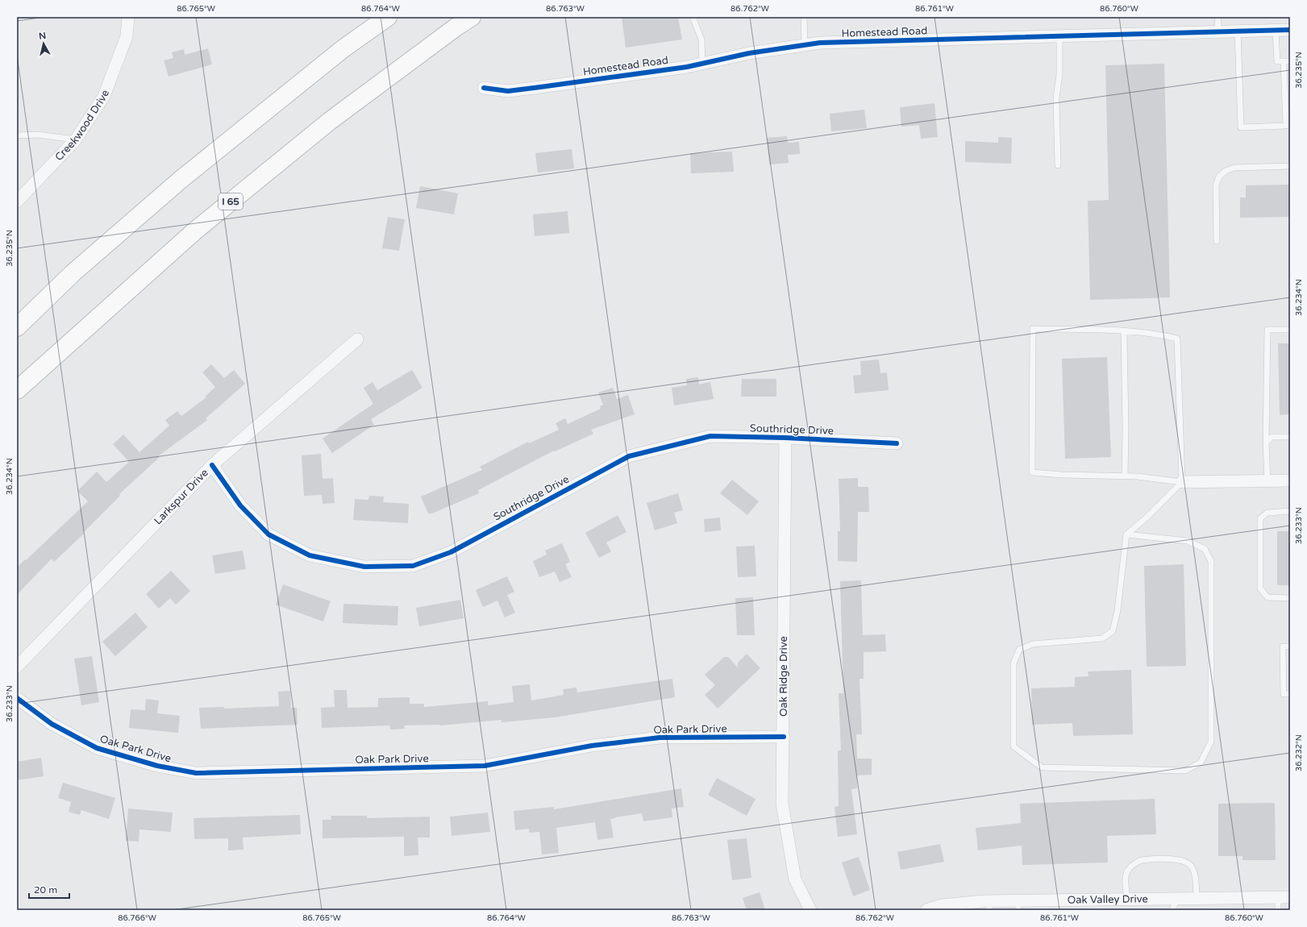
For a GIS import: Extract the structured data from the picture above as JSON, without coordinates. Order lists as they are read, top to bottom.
{
  "streets": {
    "highway": ["I 65"],
    "street": [
      "Homestead Road",
      "Creekwood Drive",
      "Southridge Drive",
      "Larkspur Drive",
      "Oak Ridge Drive",
      "Oak Park Drive",
      "Oak Valley Drive"
    ]
  },
  "crossings": [
    ["Southridge Drive", "Larkspur Drive"],
    ["Southridge Drive", "Oak Ridge Drive"],
    ["Oak Ridge Drive", "Oak Park Drive"]
  ],
  "scale_bar": "20 m",
  "north": "top",
  "coordinates": [
    "86.765°W",
    "86.764°W",
    "86.763°W",
    "86.762°W",
    "86.761°W",
    "86.760°W",
    "36.235°N",
    "36.234°N",
    "36.233°N",
    "36.232°N",
    "86.766°W"
  ]
}
